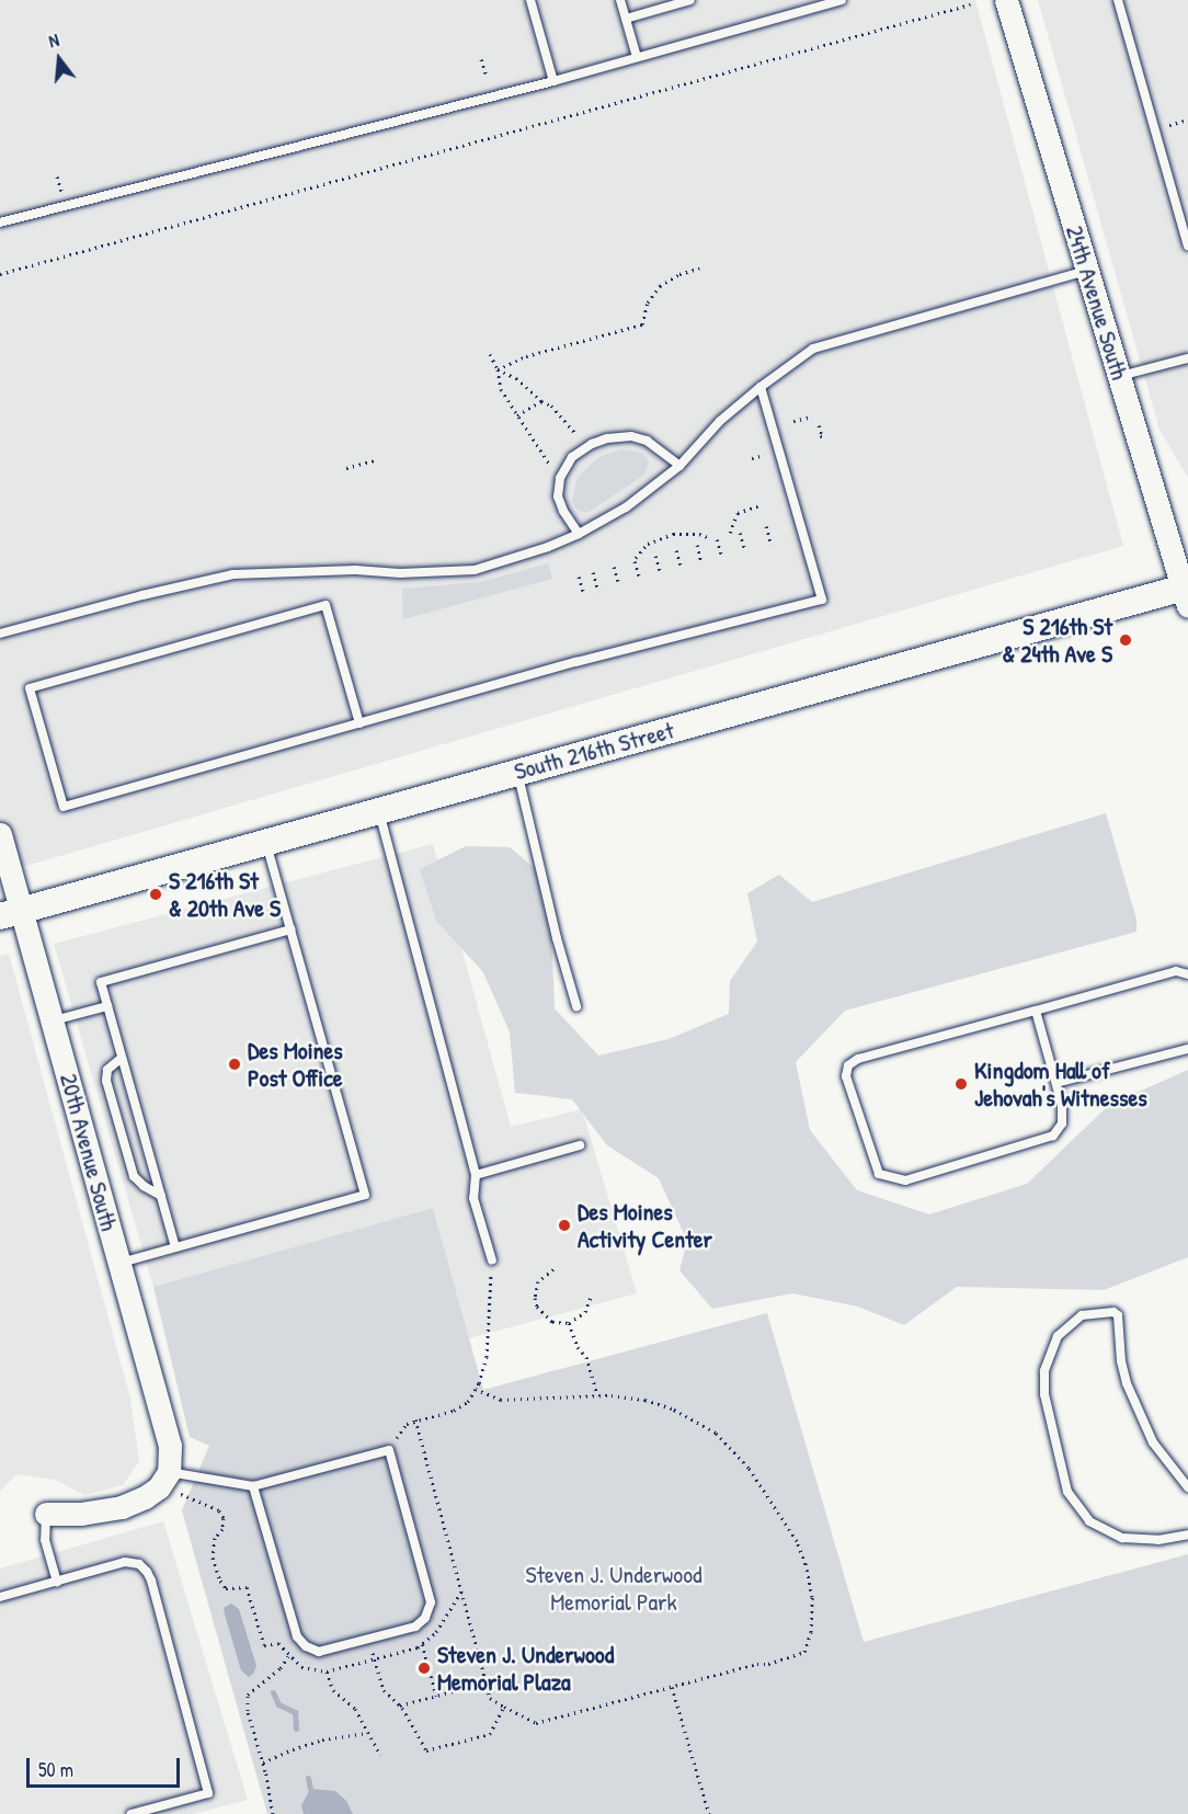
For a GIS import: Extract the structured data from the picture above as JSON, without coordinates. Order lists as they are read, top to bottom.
{
  "streets": {
    "main road": ["South 216th Street"],
    "street": ["24th Avenue South", "20th Avenue South"]
  },
  "crossings": [
    ["24th Avenue South", "South 216th Street"],
    ["South 216th Street", "20th Avenue South"]
  ],
  "parks": ["Steven J. Underwood Memorial Park"],
  "places": [
    "S 216th St & 24th Ave S",
    "S 216th St & 20th Ave S",
    "Des Moines Post Office",
    "Kingdom Hall of Jehovah's Witnesses",
    "Des Moines Activity Center",
    "Steven J. Underwood Memorial Plaza"
  ],
  "scale_bar": "50 m",
  "north": "top"
}
